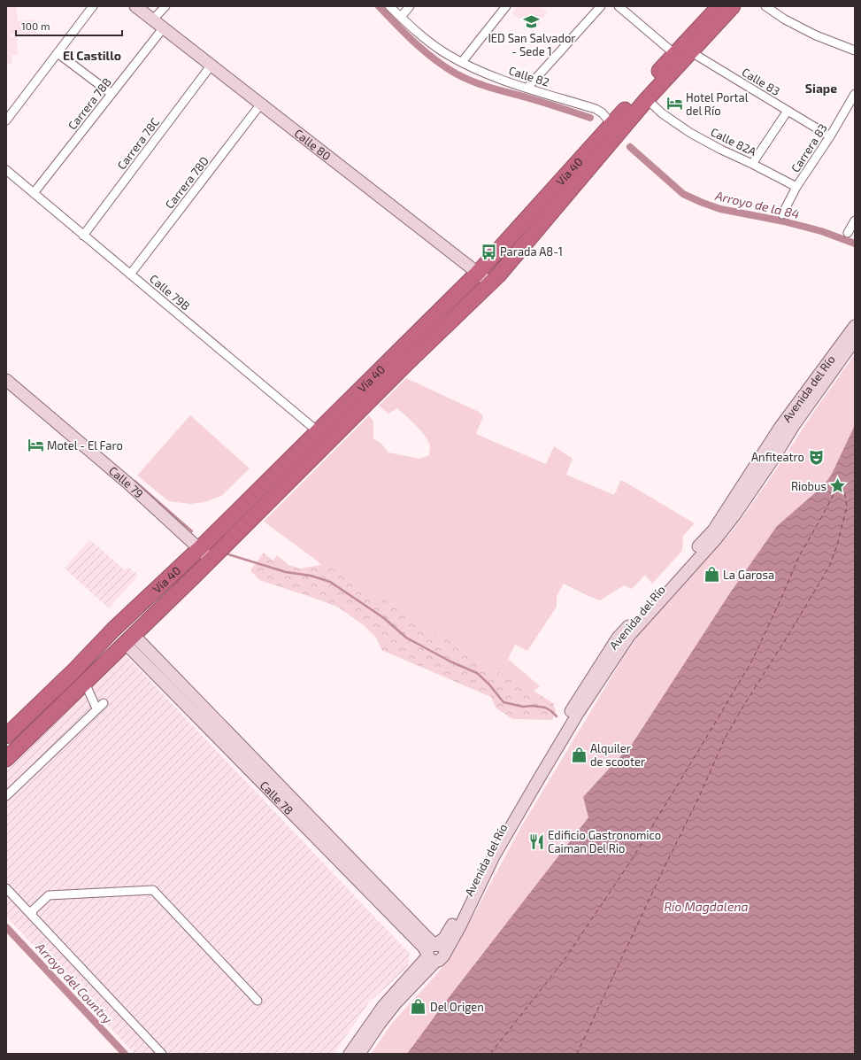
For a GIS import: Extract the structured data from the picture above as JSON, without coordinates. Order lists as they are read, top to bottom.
{
  "streets": {
    "highway": ["Vía 40"],
    "main road": [
      "Calle 80",
      "Avenida del Río",
      "Calle 79",
      "Calle 78"
    ],
    "street": [
      "Calle 82",
      "Calle 83",
      "Carrera 78B",
      "Calle 82A",
      "Carrera 78C",
      "Carrera 83",
      "Carrera 78D",
      "Calle 79B"
    ]
  },
  "crossings": [
    ["Calle 82", "Vía 40"],
    ["Calle 83", "Carrera 83"],
    ["Calle 83", "Vía 40"],
    ["Carrera 78B", "Calle 80"],
    ["Carrera 78B", "Calle 79B"],
    ["Calle 82A", "Carrera 83"],
    ["Calle 82A", "Vía 40"],
    ["Carrera 78C", "Calle 80"],
    ["Carrera 78C", "Calle 79B"],
    ["Calle 80", "Vía 40"],
    ["Calle 80", "Carrera 78D"],
    ["Vía 40", "Calle 79B"],
    ["Vía 40", "Calle 79"],
    ["Vía 40", "Calle 78"],
    ["Carrera 78D", "Calle 79B"],
    ["Avenida del Río", "Calle 78"]
  ],
  "districts": ["El Castillo", "Siape"],
  "water": ["Arroyo de la 84", "Río Magdalena", "Arroyo del Country"],
  "places": {
    "school or university": ["IED San Salvador - Sede 1"],
    "hotel": ["Hotel Portal del Río", "Motel - El Faro"],
    "bus stop": ["Parada A8-1"],
    "theatre": ["Anfiteatro"],
    "place": ["Riobus"],
    "shop": ["La Garosa", "Alquiler de scooter", "Del Origen"],
    "restaurant": ["Edificio Gastronomico Caiman Del Rio"]
  },
  "scale_bar": "100 m"
}
